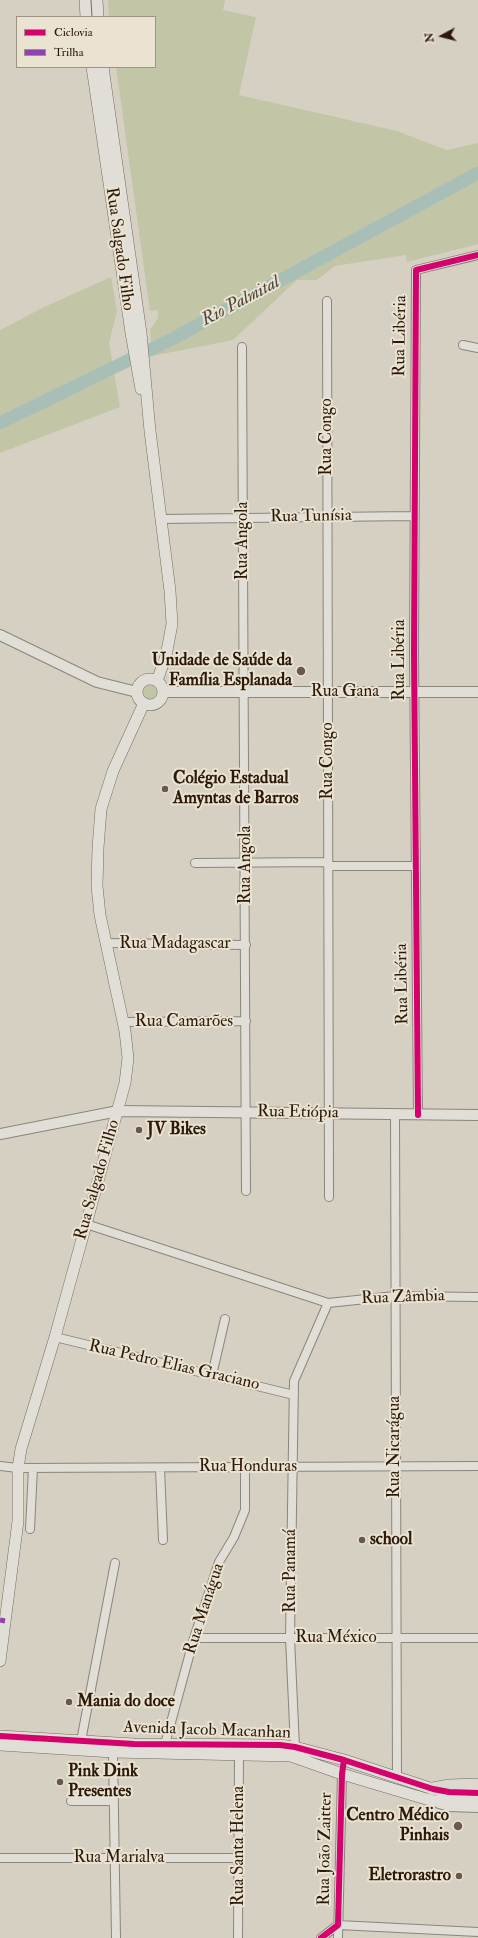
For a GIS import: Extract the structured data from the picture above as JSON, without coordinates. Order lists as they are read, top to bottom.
{
  "streets": {
    "main road": ["Rua Salgado Filho", "Avenida Jacob Macanhan"],
    "street": [
      "Rua Libéria",
      "Rua Congo",
      "Rua Tunísia",
      "Rua Angola",
      "Rua Gana",
      "Rua Madagascar",
      "Rua Camarões",
      "Rua Etiópia",
      "Rua Zâmbia",
      "Rua Pedro Elias Graciano",
      "Rua Nicarágua",
      "Rua Honduras",
      "Rua Panamá",
      "Rua Manágua",
      "Rua México",
      "Rua Santa Helena",
      "Rua João Zaitter",
      "Rua Marialva"
    ]
  },
  "crossings": [
    ["Rua Salgado Filho", "Rua Tunísia"],
    ["Rua Salgado Filho", "Rua Gana"],
    ["Rua Salgado Filho", "Rua Madagascar"],
    ["Rua Salgado Filho", "Rua Camarões"],
    ["Rua Salgado Filho", "Rua Etiópia"],
    ["Rua Salgado Filho", "Rua Pedro Elias Graciano"],
    ["Rua Salgado Filho", "Rua Honduras"],
    ["Rua Libéria", "Rua Tunísia"],
    ["Rua Libéria", "Rua Gana"],
    ["Rua Libéria", "Rua Etiópia"],
    ["Rua Congo", "Rua Tunísia"],
    ["Rua Congo", "Rua Gana"],
    ["Rua Congo", "Rua Etiópia"],
    ["Rua Tunísia", "Rua Angola"],
    ["Rua Angola", "Rua Gana"],
    ["Rua Angola", "Rua Madagascar"],
    ["Rua Angola", "Rua Camarões"],
    ["Rua Angola", "Rua Etiópia"],
    ["Rua Etiópia", "Rua Nicarágua"],
    ["Rua Zâmbia", "Rua Nicarágua"],
    ["Rua Nicarágua", "Rua Honduras"],
    ["Rua Nicarágua", "Rua México"],
    ["Rua Nicarágua", "Avenida Jacob Macanhan"],
    ["Rua Honduras", "Rua Panamá"],
    ["Rua Honduras", "Rua Manágua"],
    ["Rua Panamá", "Rua México"],
    ["Rua Panamá", "Avenida Jacob Macanhan"],
    ["Rua Manágua", "Rua México"],
    ["Rua Manágua", "Avenida Jacob Macanhan"],
    ["Avenida Jacob Macanhan", "Rua Santa Helena"],
    ["Avenida Jacob Macanhan", "Rua João Zaitter"],
    ["Rua Santa Helena", "Rua Marialva"]
  ],
  "water": ["Rio Palmital"],
  "places": [
    "Unidade de Saúde da Família Esplanada",
    "Colégio Estadual Amyntas de Barros",
    "JV Bikes",
    "school",
    "Mania do doce",
    "Pink Dink Presentes",
    "Centro Médico Pinhais",
    "Eletrorastro"
  ],
  "legend": ["Ciclovia", "Trilha"],
  "north": "left"
}
